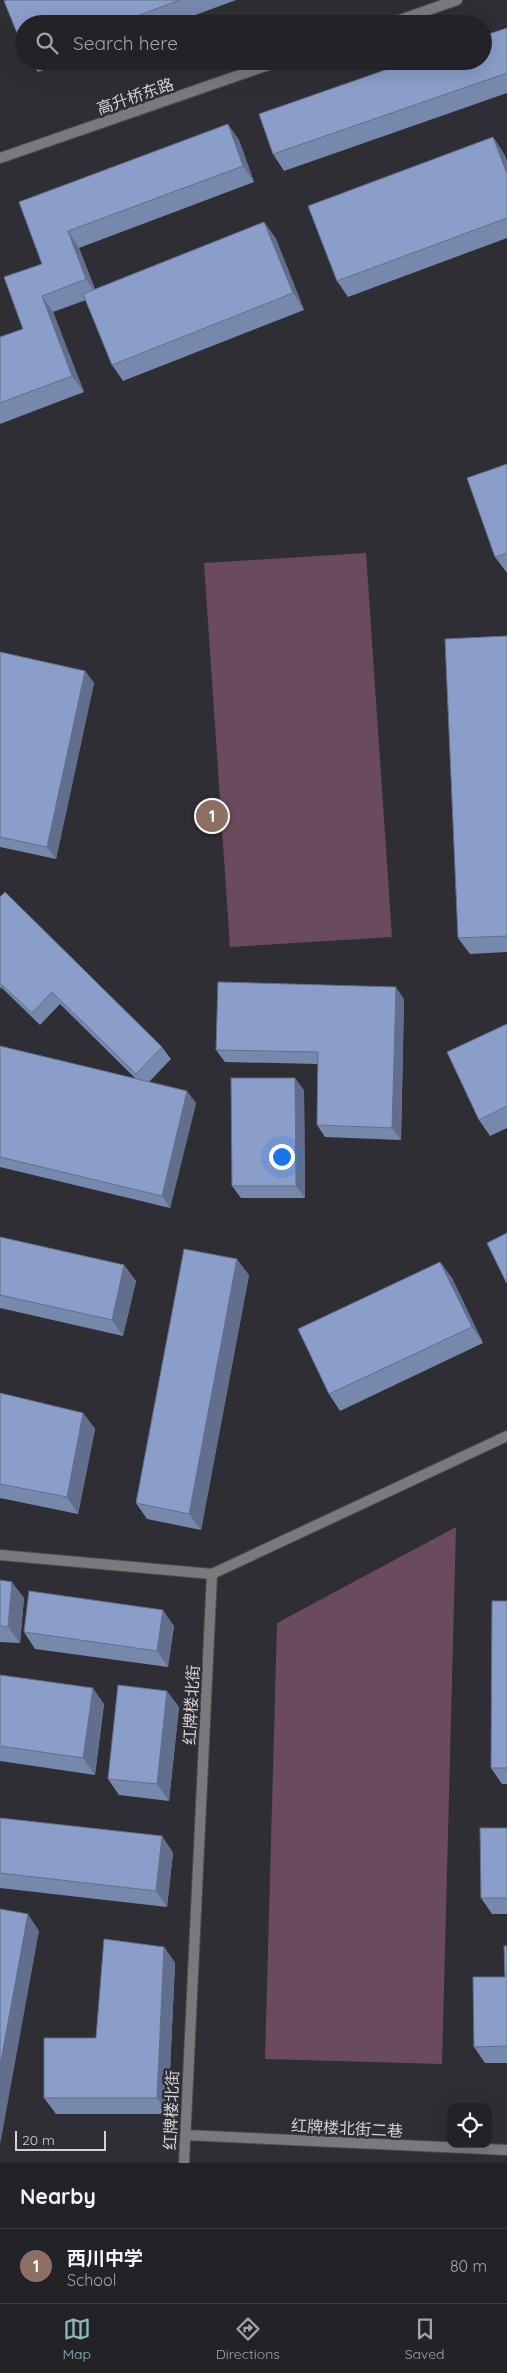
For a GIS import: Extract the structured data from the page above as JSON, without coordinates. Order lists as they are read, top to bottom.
{
  "streets": {
    "street": ["高升桥东路", "红牌楼北街", "红牌楼北街二巷"]
  },
  "crossings": [
    ["红牌楼北街", "红牌楼北街二巷"]
  ],
  "scale_bar": "20 m",
  "page": {
    "search": "Search here",
    "pins": "1",
    "scale": "20 m",
    "heading": "Nearby",
    "list": [
      {
        "mark": "1",
        "name": "西川中学",
        "note": "School",
        "value": "80 m"
      }
    ],
    "nav": ["Map", "Directions", "Saved"]
  }
}
